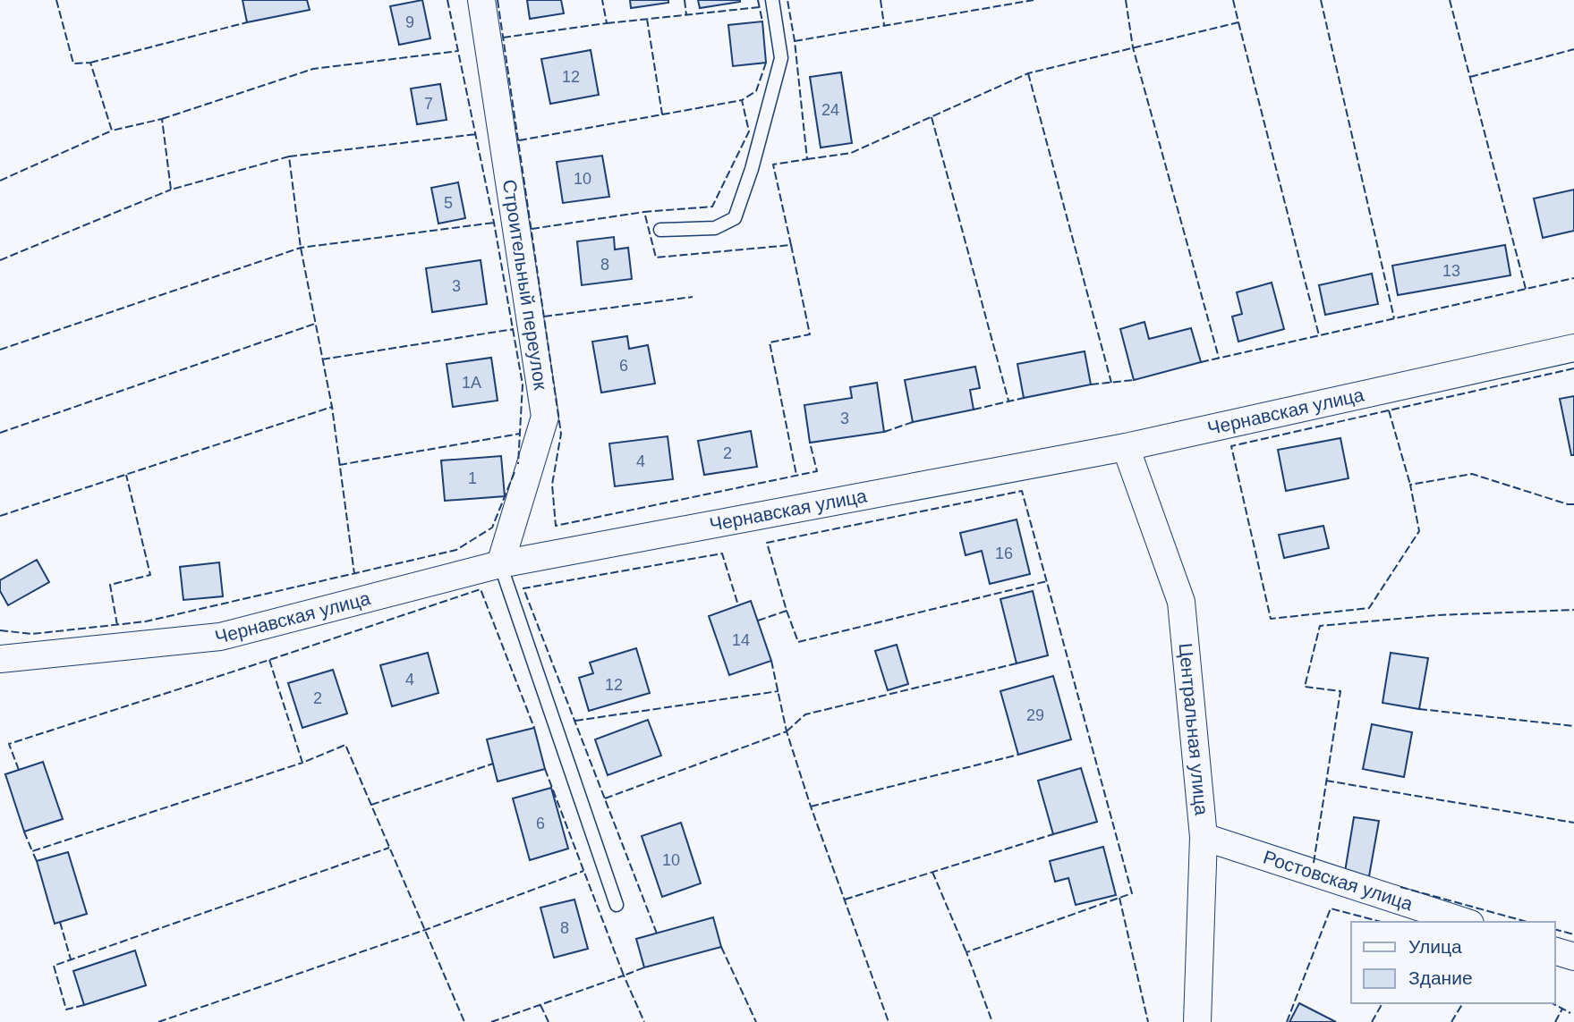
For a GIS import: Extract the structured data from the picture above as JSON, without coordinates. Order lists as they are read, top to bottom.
{
  "streets": {
    "street": [
      "Строительный переулок",
      "Чернавская улица",
      "Центральная улица",
      "Ростовская улица"
    ]
  },
  "crossings": [
    ["Строительный переулок", "Чернавская улица"],
    ["Чернавская улица", "Центральная улица"],
    ["Центральная улица", "Ростовская улица"]
  ],
  "house_numbers": [
    "9",
    "12",
    "7",
    "24",
    "10",
    "5",
    "8",
    "13",
    "3",
    "6",
    "1А",
    "3",
    "2",
    "4",
    "1",
    "16",
    "14",
    "4",
    "12",
    "2",
    "29",
    "6",
    "10",
    "8"
  ],
  "legend": ["Улица", "Здание"]
}
